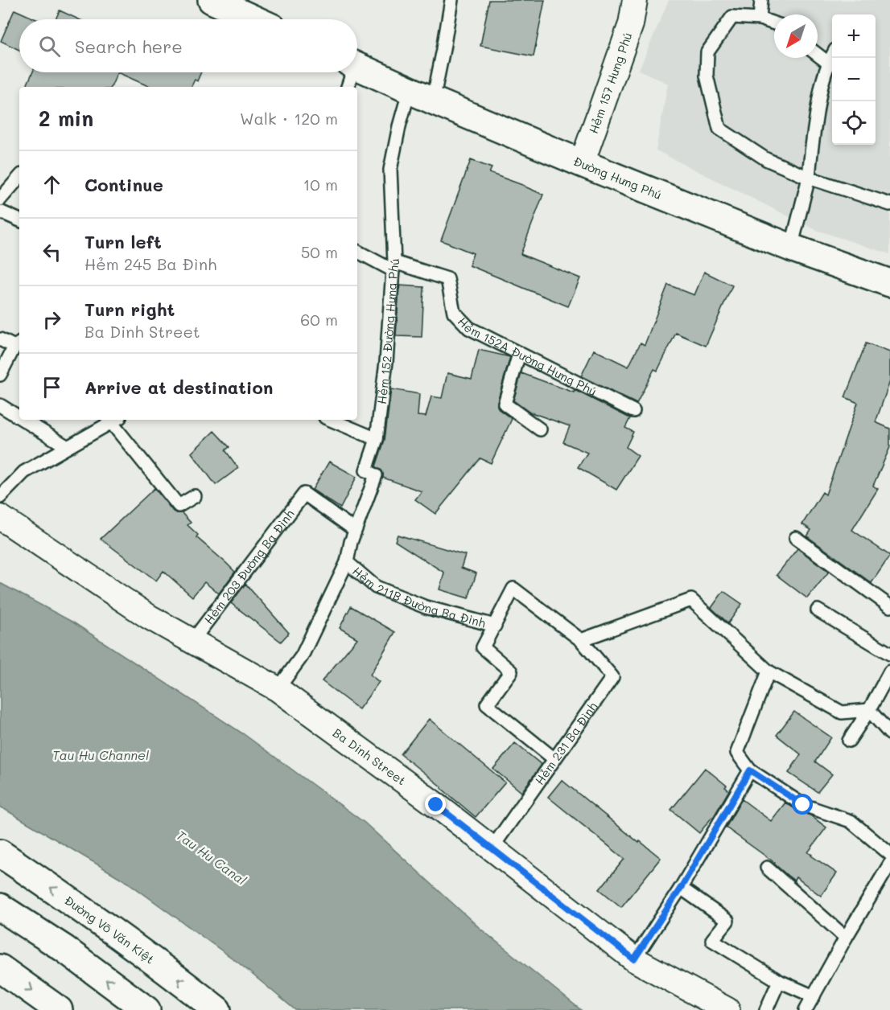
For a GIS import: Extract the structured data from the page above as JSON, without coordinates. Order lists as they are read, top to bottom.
{
  "streets": {
    "main road": ["Đường Hưng Phú", "Đường Võ Văn Kiệt"],
    "street": ["Hẻm 157 Hưng Phú", "Ba Dinh Street"],
    "lane": [
      "Hẻm 152 Đường Hưng Phú",
      "Hẻm 152A Đường Hưng Phú",
      "Hẻm 203 Đường Ba Đình",
      "Hẻm 211B Đường Ba Đình",
      "Hẻm 231 Ba Đình"
    ]
  },
  "crossings": [
    ["Hẻm 157 Hưng Phú", "Đường Hưng Phú"],
    ["Đường Hưng Phú", "Hẻm 152 Đường Hưng Phú"],
    ["Hẻm 152 Đường Hưng Phú", "Hẻm 152A Đường Hưng Phú"],
    ["Hẻm 152 Đường Hưng Phú", "Hẻm 203 Đường Ba Đình"],
    ["Hẻm 152 Đường Hưng Phú", "Hẻm 211B Đường Ba Đình"],
    ["Hẻm 152 Đường Hưng Phú", "Ba Dinh Street"],
    ["Hẻm 203 Đường Ba Đình", "Ba Dinh Street"],
    ["Hẻm 231 Ba Đình", "Ba Dinh Street"]
  ],
  "water": ["Tau Hu Channel", "Tau Hu Canal"],
  "north": "bottom left",
  "page": {
    "map_buttons": ["+", "−"],
    "search": "Search here",
    "heading": ["2 min", "Walk · 120 m"],
    "list": [
      ["Continue", "10 m"],
      ["Turn left", "Hẻm 245 Ba Đình", "50 m"],
      ["Turn right", "Ba Dinh Street", "60 m"],
      "Arrive at destination"
    ]
  }
}
